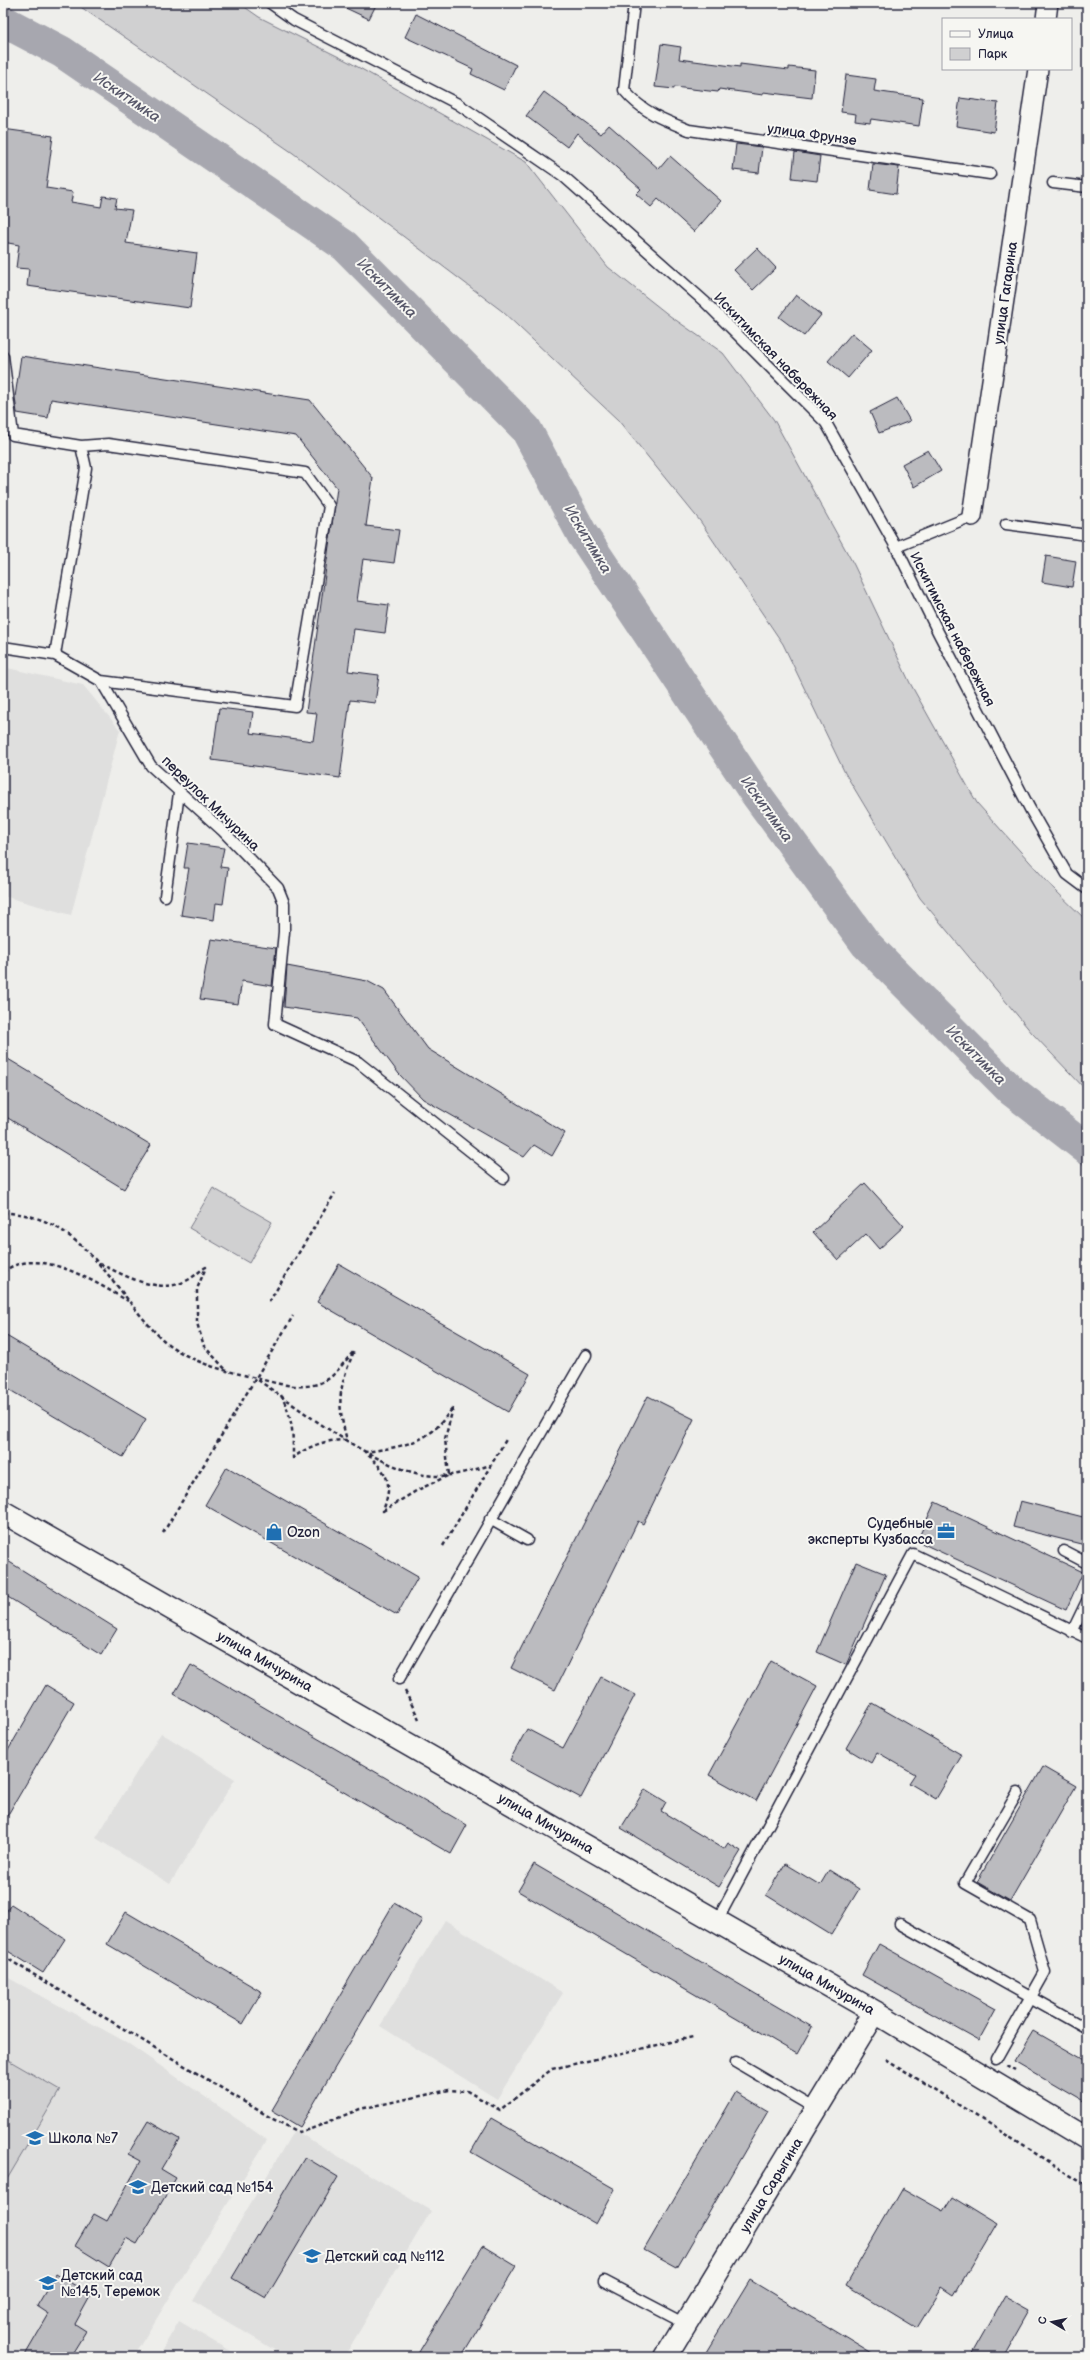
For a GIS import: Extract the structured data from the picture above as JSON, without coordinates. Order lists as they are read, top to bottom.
{
  "streets": {
    "street": ["улица Гагарина", "улица Мичурина", "улица Сарыгина"],
    "lane": ["улица Фрунзе", "Искитимская набережная", "переулок Мичурина"]
  },
  "crossings": [
    ["улица Мичурина", "улица Сарыгина"]
  ],
  "water": ["Искитимка"],
  "places": {
    "office": ["Судебные эксперты Кузбасса"],
    "shop": ["Ozon"],
    "school or university": [
      "Школа №7",
      "Детский сад №154",
      "Детский сад №112",
      "Детский сад №145, Теремок"
    ]
  },
  "legend": ["Улица", "Парк"],
  "north": "left"
}
